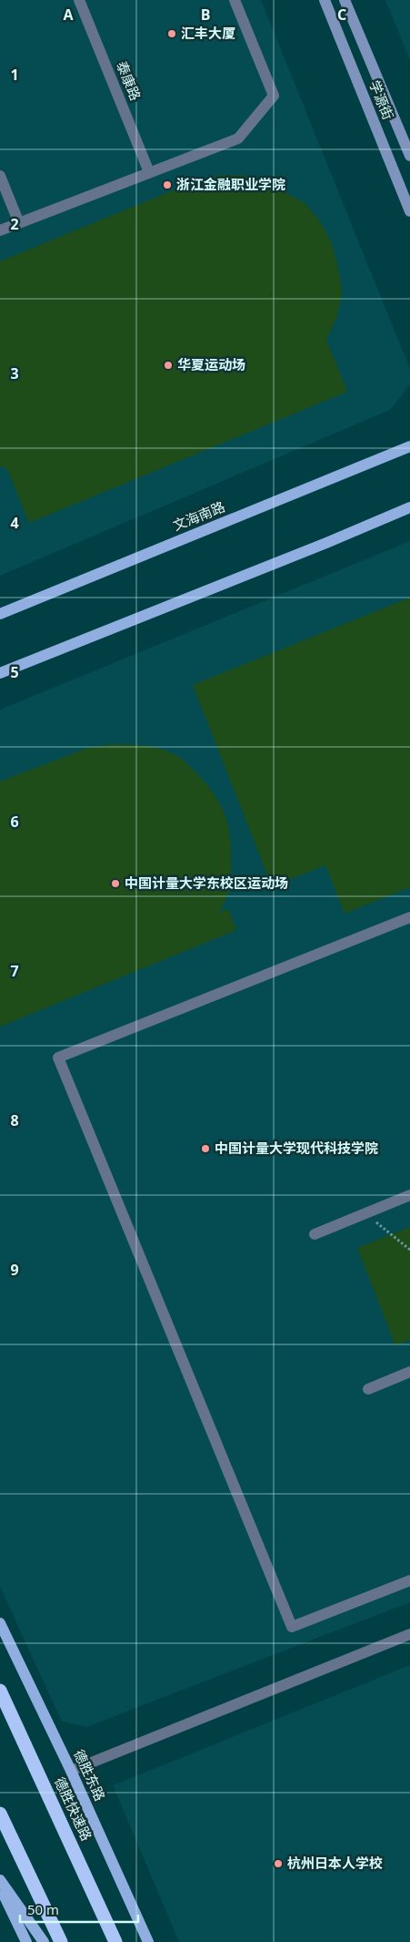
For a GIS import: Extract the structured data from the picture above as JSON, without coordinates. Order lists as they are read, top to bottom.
{
  "streets": {
    "highway": ["德胜快速路"],
    "main road": ["学源街", "文海南路", "德胜东路"],
    "street": ["泰康路"]
  },
  "places": [
    "汇丰大厦",
    "浙江金融职业学院",
    "华夏运动场",
    "中国计量大学东校区运动场",
    "中国计量大学现代科技学院",
    "杭州日本人学校"
  ],
  "scale_bar": "50 m",
  "grid": {
    "columns": ["A", "B", "C"],
    "rows": [
      "1",
      "2",
      "3",
      "4",
      "5",
      "6",
      "7",
      "8",
      "9"
    ]
  }
}
